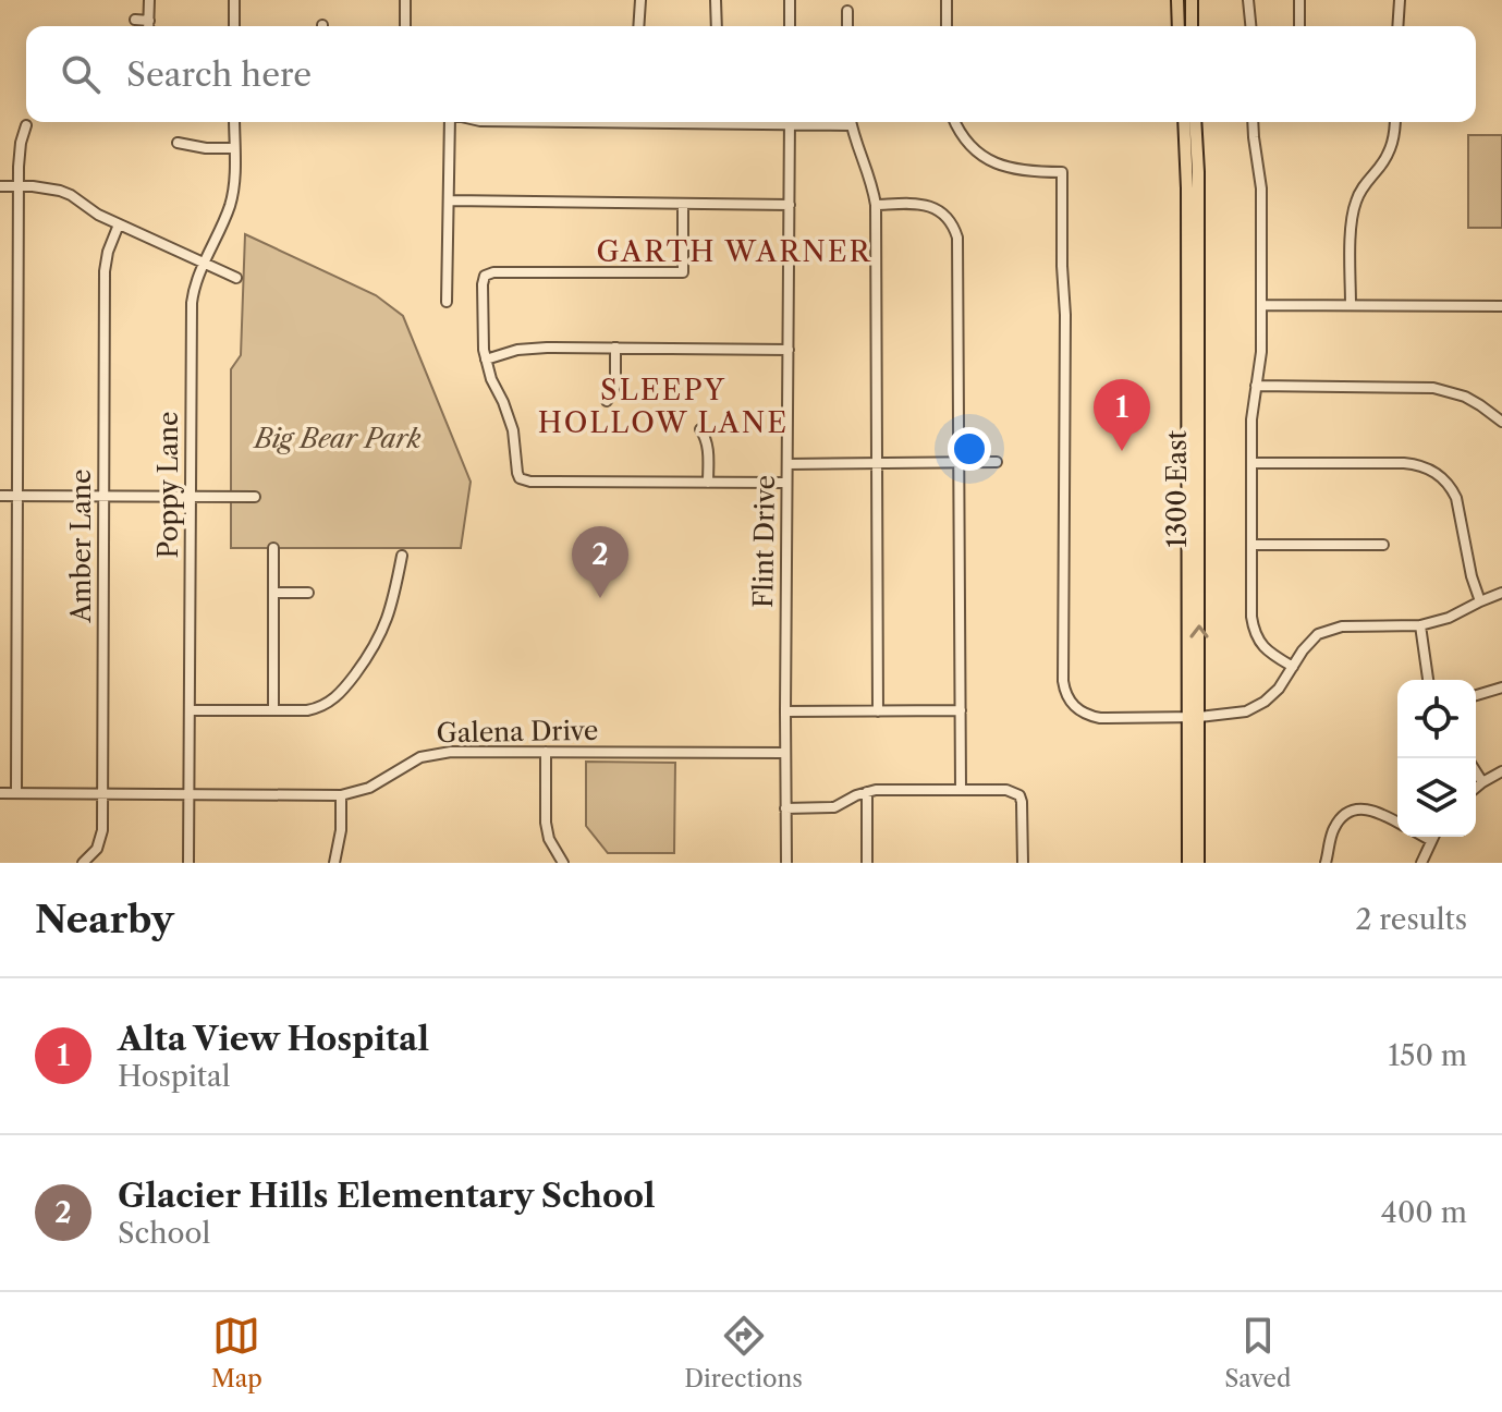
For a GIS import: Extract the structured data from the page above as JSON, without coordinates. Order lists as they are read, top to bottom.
{
  "streets": {
    "main road": ["1300 East"],
    "street": [
      "Poppy Lane",
      "Flint Drive",
      "Amber Lane",
      "Galena Drive"
    ]
  },
  "crossings": [
    ["Poppy Lane", "Galena Drive"],
    ["Flint Drive", "Galena Drive"],
    ["Amber Lane", "Galena Drive"]
  ],
  "districts": ["GARTH WARNER", "SLEEPY HOLLOW LANE"],
  "parks": ["Big Bear Park"],
  "page": {
    "search": "Search here",
    "pins": ["1", "2"],
    "heading": ["Nearby", "2 results"],
    "list": [
      {
        "mark": "1",
        "name": "Alta View Hospital",
        "note": "Hospital",
        "value": "150 m"
      },
      {
        "mark": "2",
        "name": "Glacier Hills Elementary School",
        "note": "School",
        "value": "400 m"
      }
    ],
    "nav": ["Map", "Directions", "Saved"]
  }
}
